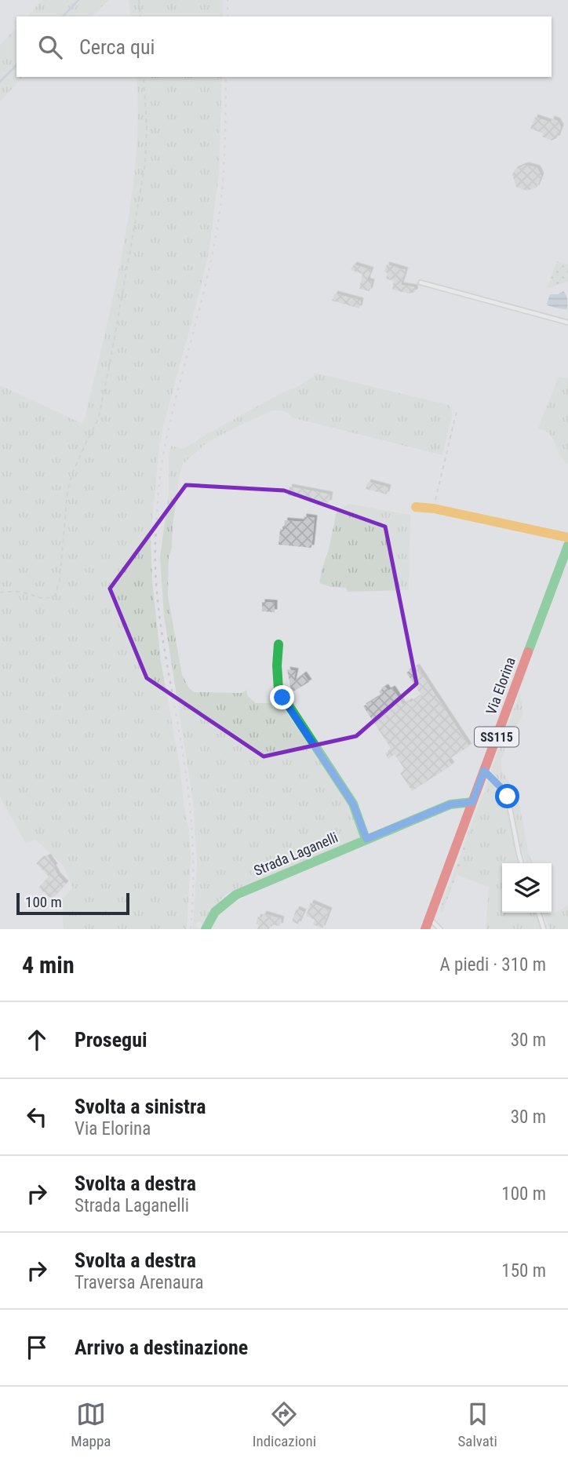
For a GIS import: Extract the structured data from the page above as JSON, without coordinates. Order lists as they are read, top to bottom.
{
  "streets": {
    "street": ["Via Elorina", "SS115", "Strada Laganelli"]
  },
  "crossings": [
    ["Via Elorina", "Strada Laganelli"]
  ],
  "scale_bar": "100 m",
  "page": {
    "search": "Cerca qui",
    "scale": "100 m",
    "heading": ["4 min", "A piedi · 310 m"],
    "list": [
      ["Prosegui", "30 m"],
      ["Svolta a sinistra", "Via Elorina", "30 m"],
      ["Svolta a destra", "Strada Laganelli", "100 m"],
      ["Svolta a destra", "Traversa Arenaura", "150 m"],
      "Arrivo a destinazione"
    ],
    "nav": ["Mappa", "Indicazioni", "Salvati"]
  }
}
